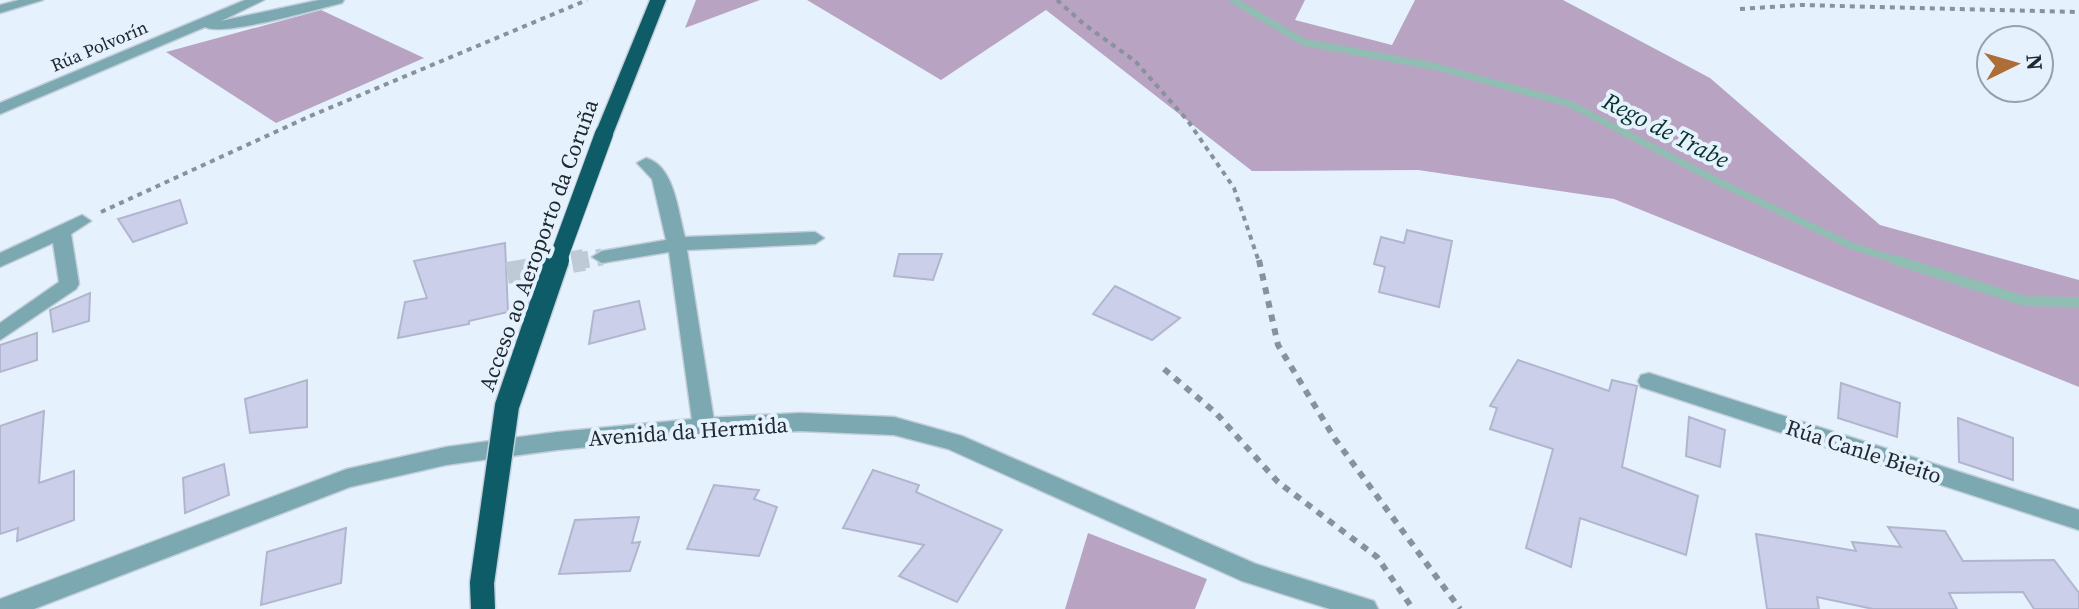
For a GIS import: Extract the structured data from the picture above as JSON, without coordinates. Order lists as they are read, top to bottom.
{
  "streets": {
    "highway": ["Acceso ao Aeroporto da Coruña"],
    "street": ["Rúa Polvorín", "Avenida da Hermida", "Rúa Canle Bieito"]
  },
  "water": ["Rego de Trabe"],
  "north": "right"
}
